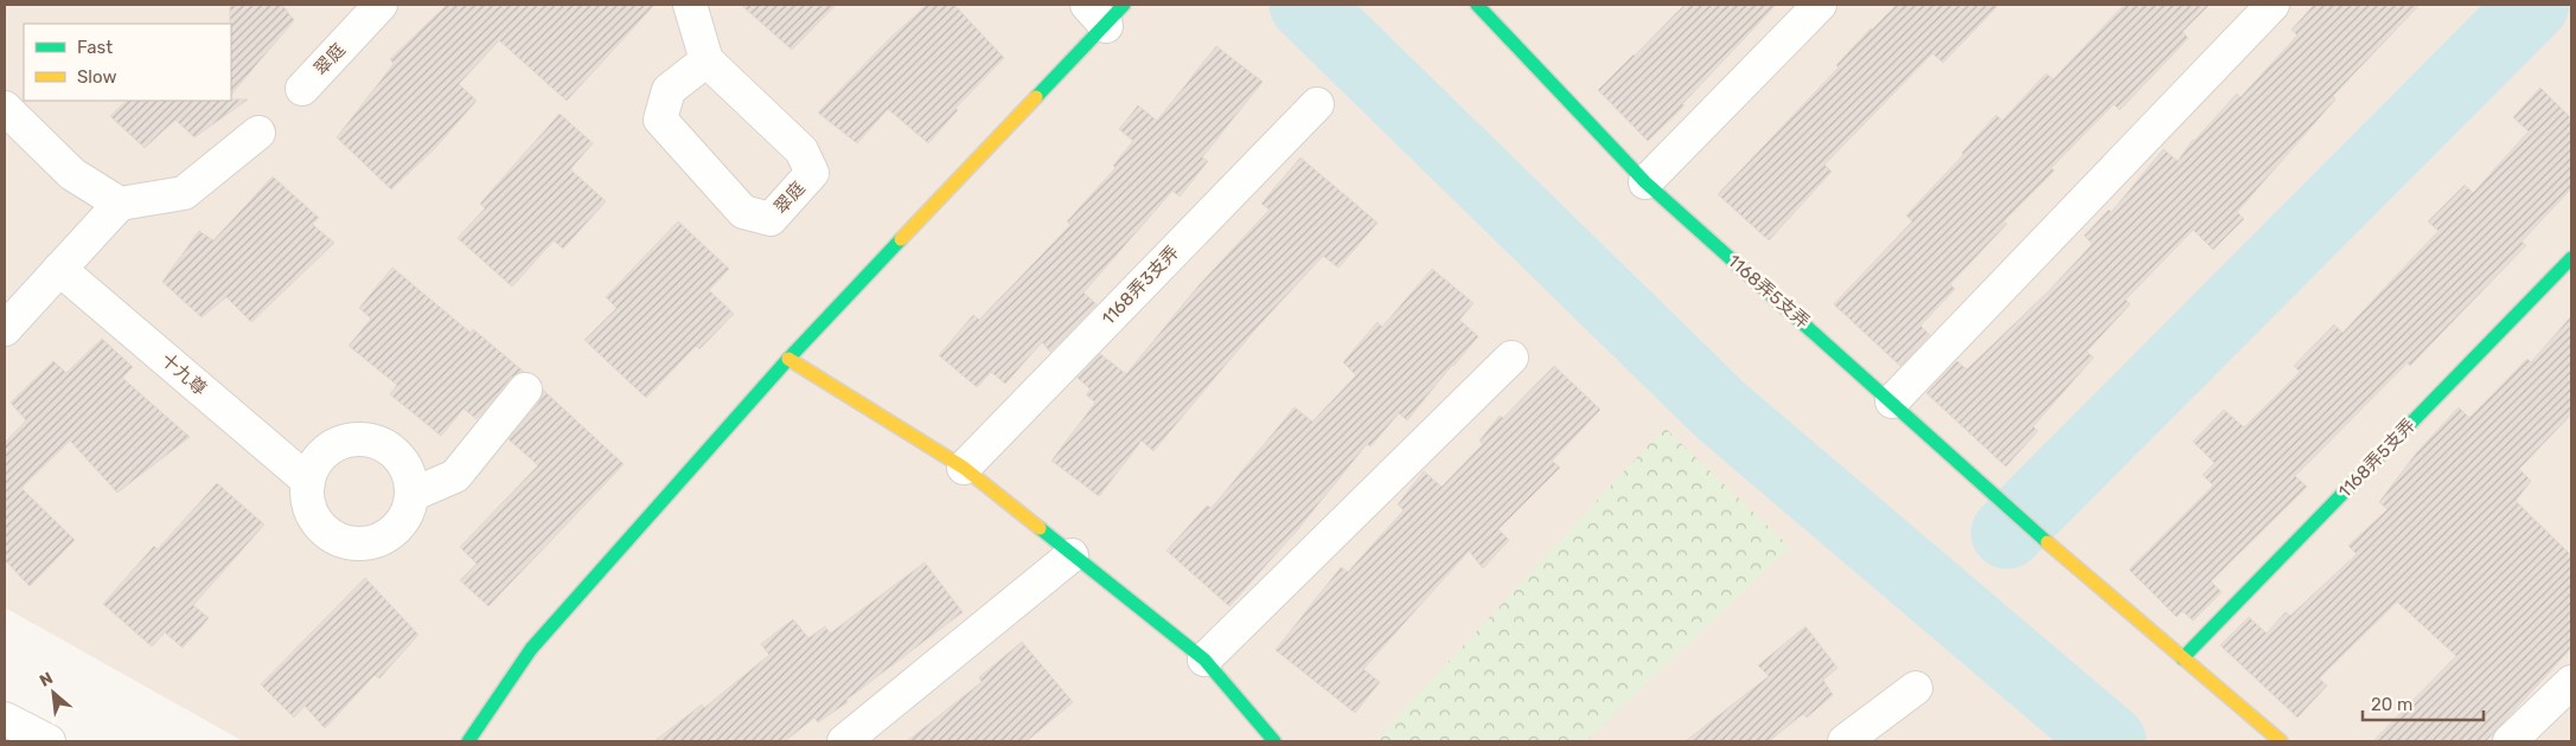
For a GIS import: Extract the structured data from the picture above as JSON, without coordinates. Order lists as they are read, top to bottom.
{
  "streets": {
    "street": [
      "翠庭",
      "1168弄3支弄",
      "1168弄5支弄",
      "十九尊"
    ]
  },
  "legend": ["Fast", "Slow"],
  "scale_bar": "20 m",
  "north": "top left"
}
